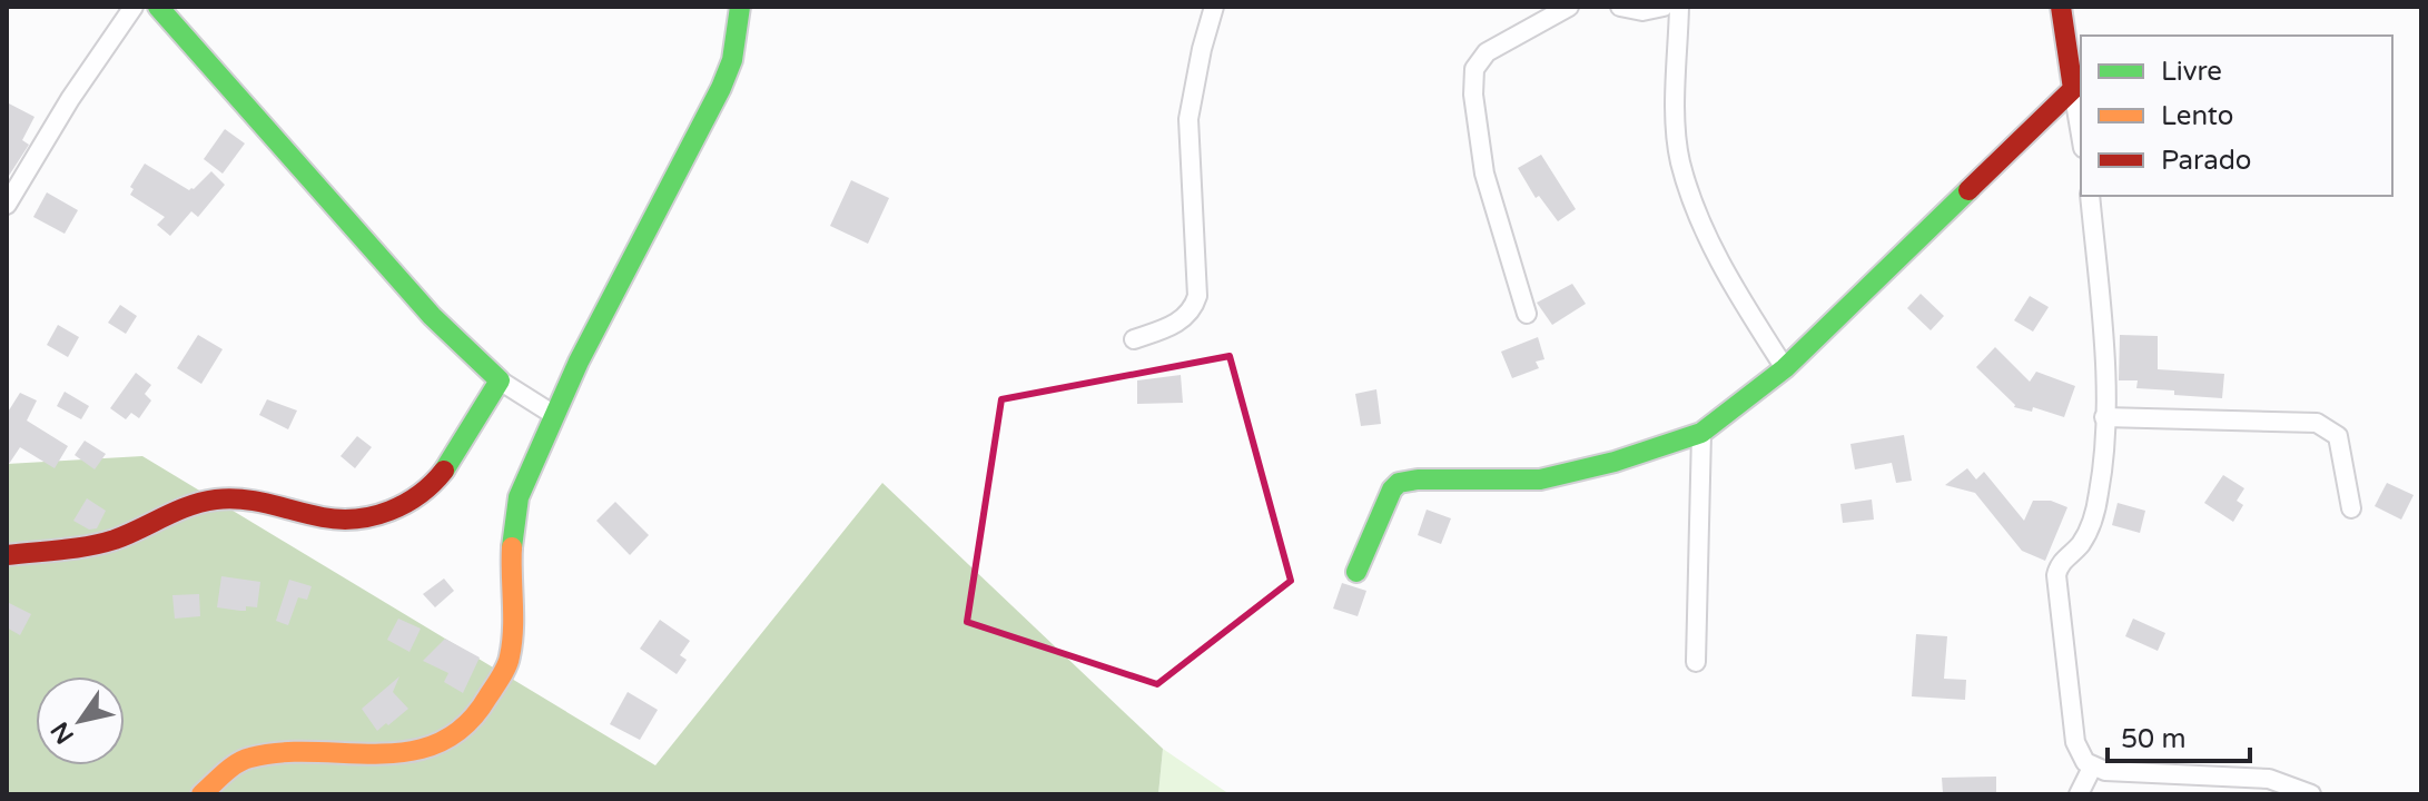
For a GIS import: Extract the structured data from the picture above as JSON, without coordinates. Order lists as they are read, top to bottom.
{
  "legend": ["Livre", "Lento", "Parado"],
  "scale_bar": "50 m",
  "north": "bottom left"
}
